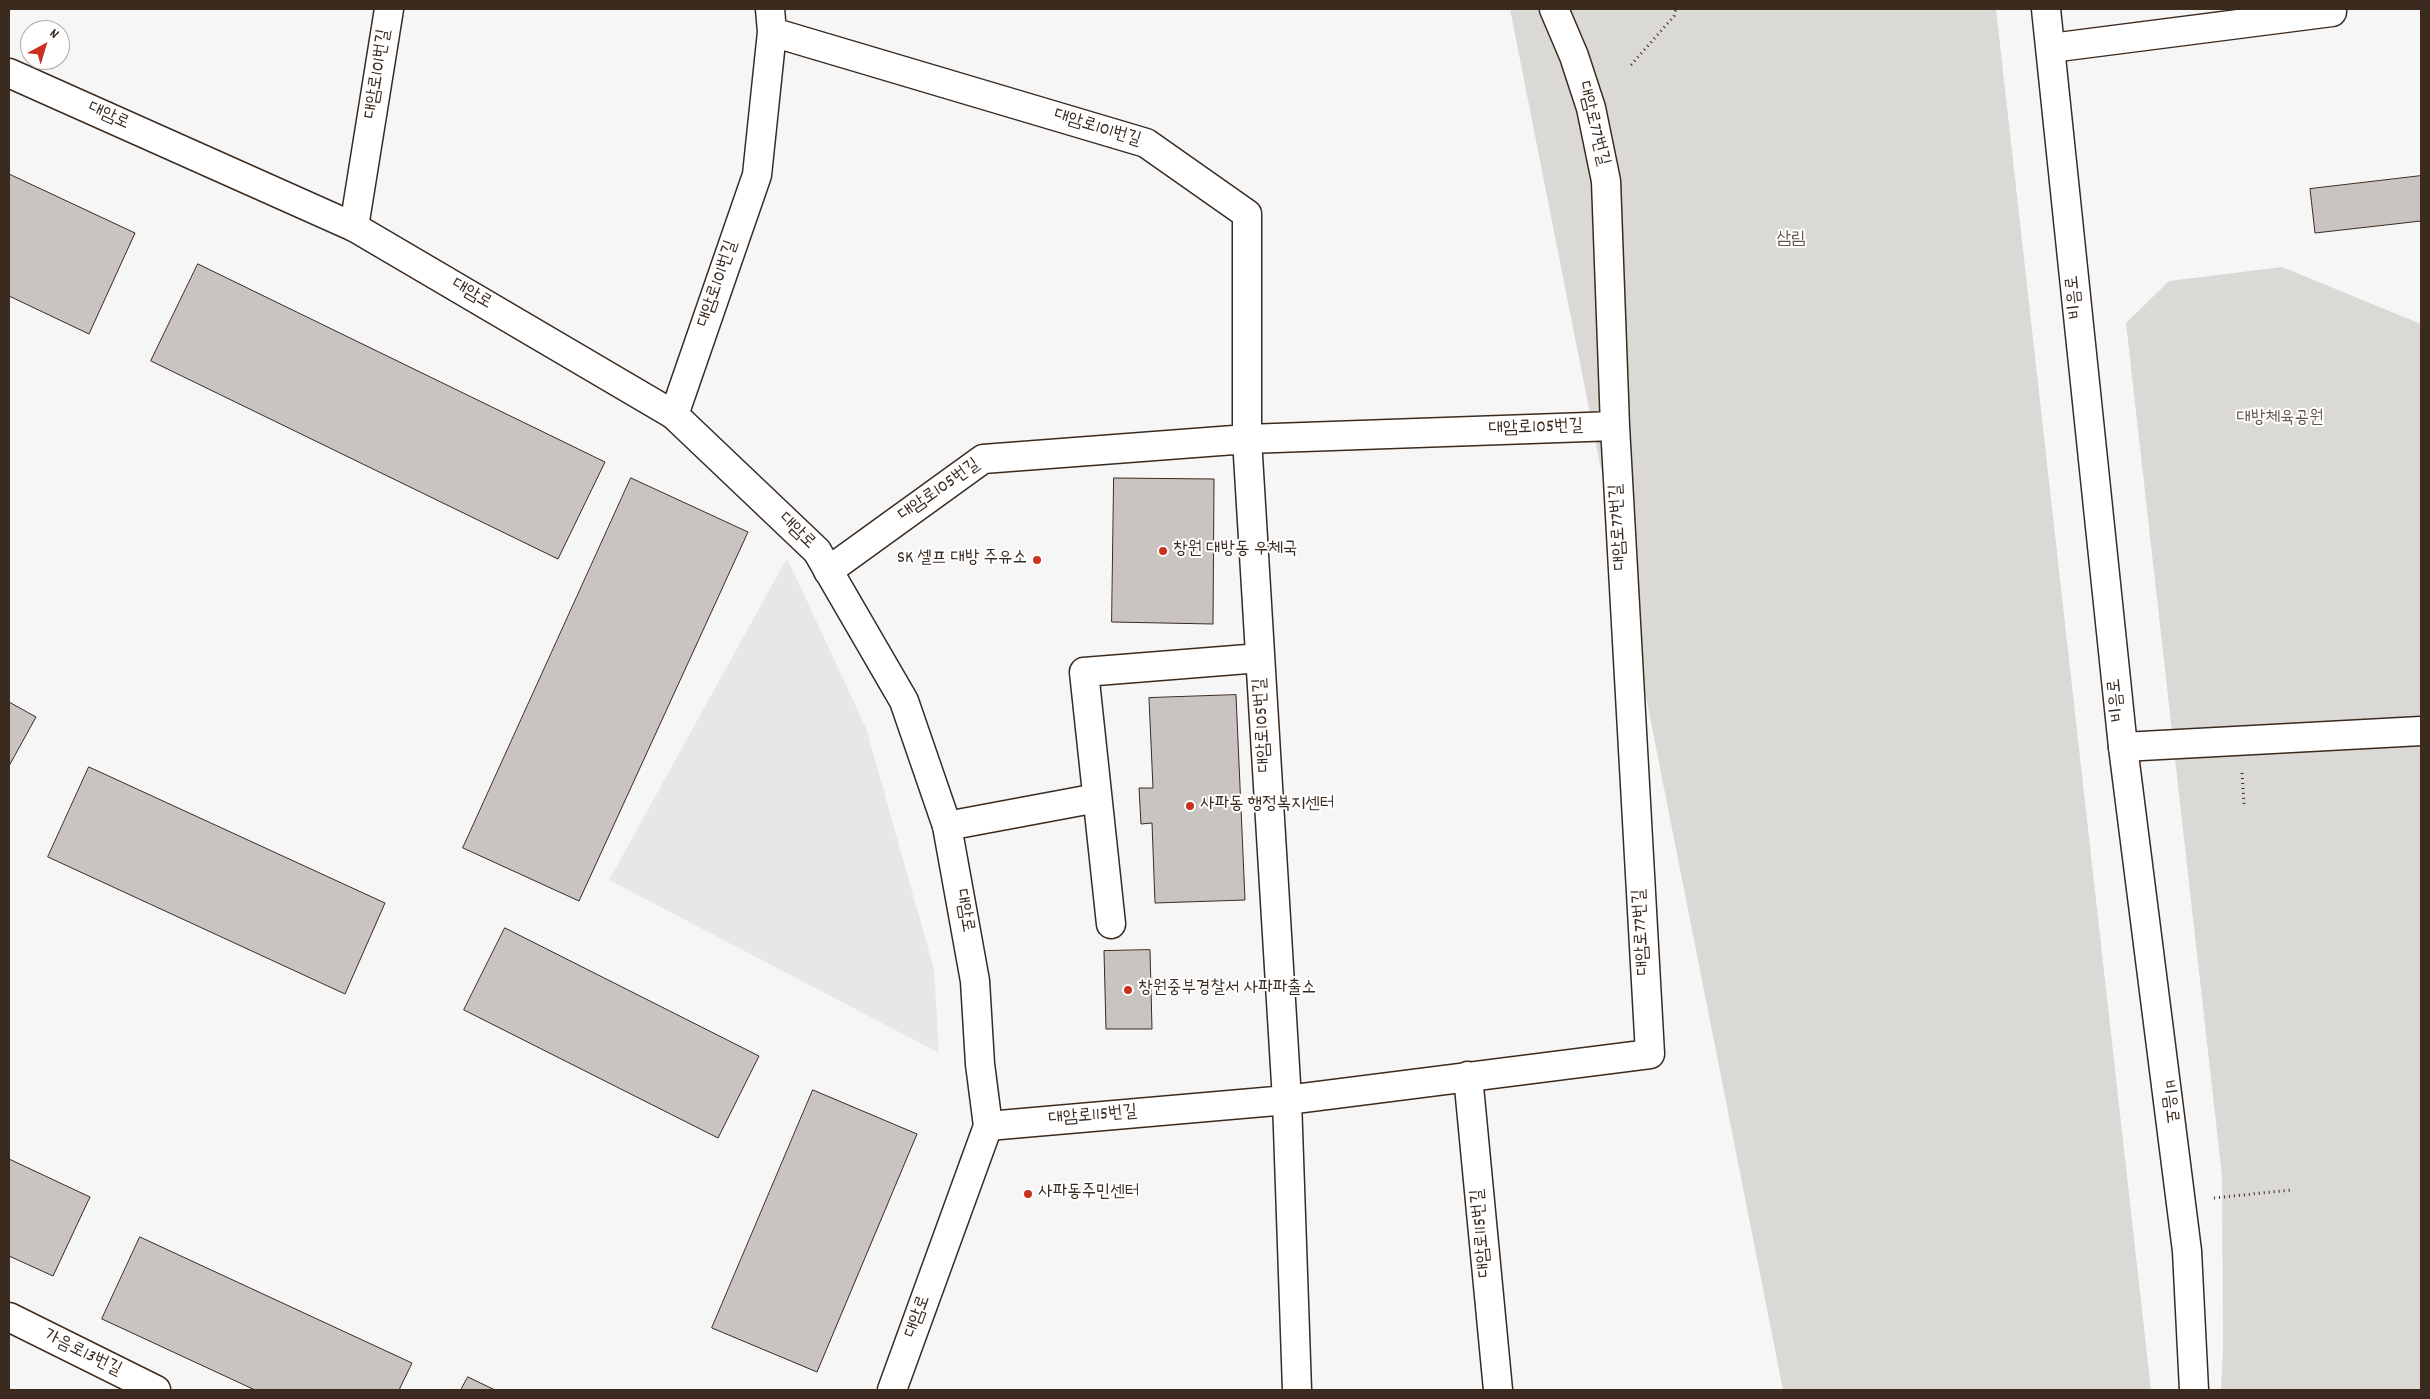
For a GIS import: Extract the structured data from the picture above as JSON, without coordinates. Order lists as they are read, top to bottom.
{
  "streets": {
    "street": [
      "대암로101번길",
      "대암로",
      "대암로77번길",
      "비음로",
      "대암로105번길",
      "대암로115번길",
      "가음로13번길"
    ]
  },
  "crossings": [
    ["대암로101번길", "대암로"],
    ["대암로101번길", "대암로105번길"],
    ["대암로", "대암로105번길"],
    ["대암로", "대암로115번길"],
    ["대암로77번길", "대암로105번길"],
    ["대암로77번길", "대암로115번길"],
    ["대암로105번길", "대암로115번길"]
  ],
  "parks": ["삼림", "대방체육공원"],
  "places": [
    "창원 대방동 우체국",
    "SK 셀프 대방 주유소",
    "사파동 행정복지센터",
    "창원중부경찰서 사파파출소",
    "사파동주민센터"
  ],
  "north": "top right"
}
